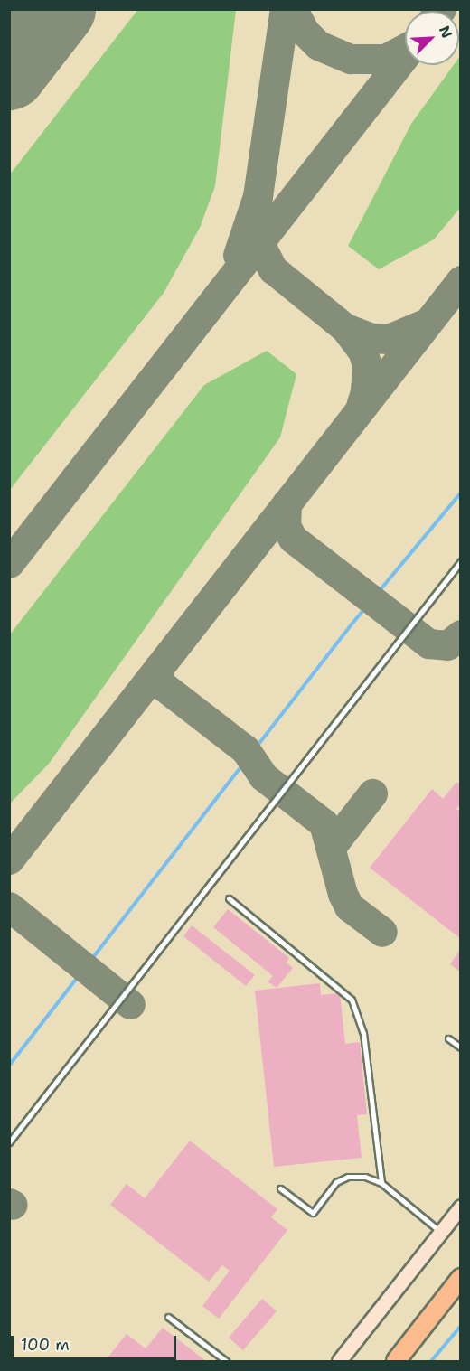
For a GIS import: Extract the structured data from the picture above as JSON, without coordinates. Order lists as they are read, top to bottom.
{
  "scale_bar": "100 m",
  "north": "top right"
}
